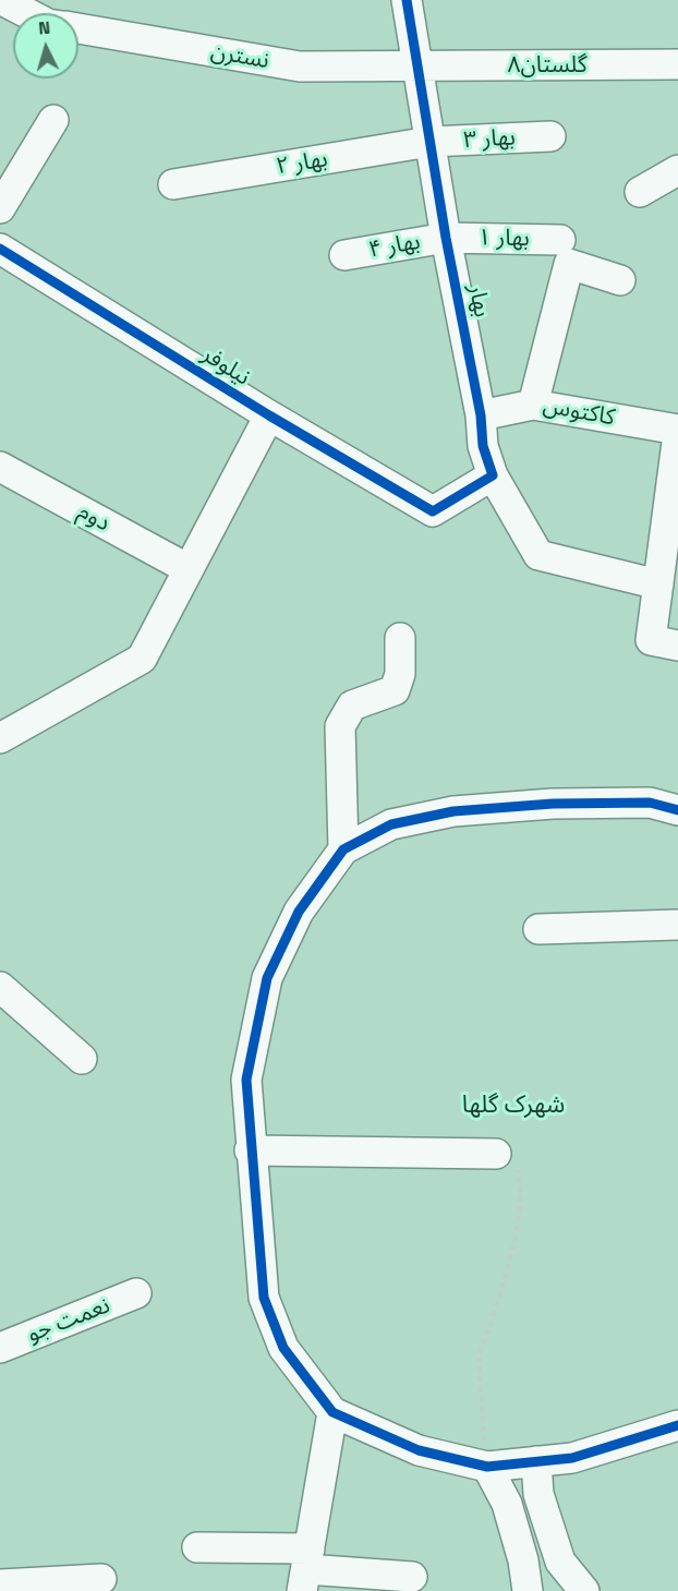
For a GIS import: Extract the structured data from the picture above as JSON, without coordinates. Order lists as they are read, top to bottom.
{
  "streets": {
    "street": [
      "نسترن",
      "گلستان۸",
      "بهار ۳",
      "بهار ۲",
      "بهار ۱",
      "بهار ۴",
      "بهار",
      "نیلوفر",
      "کاکتوس",
      "دوم",
      "نعمت جو"
    ]
  },
  "crossings": [
    ["نسترن", "گلستان۸"],
    ["نسترن", "بهار"],
    ["گلستان۸", "بهار"],
    ["بهار ۳", "بهار ۲"],
    ["بهار ۳", "بهار"],
    ["بهار ۲", "بهار"],
    ["بهار ۱", "بهار ۴"],
    ["بهار ۱", "بهار"],
    ["بهار ۴", "بهار"],
    ["بهار", "نیلوفر"],
    ["بهار", "کاکتوس"]
  ],
  "districts": ["شهرک گلها"],
  "north": "top"
}
